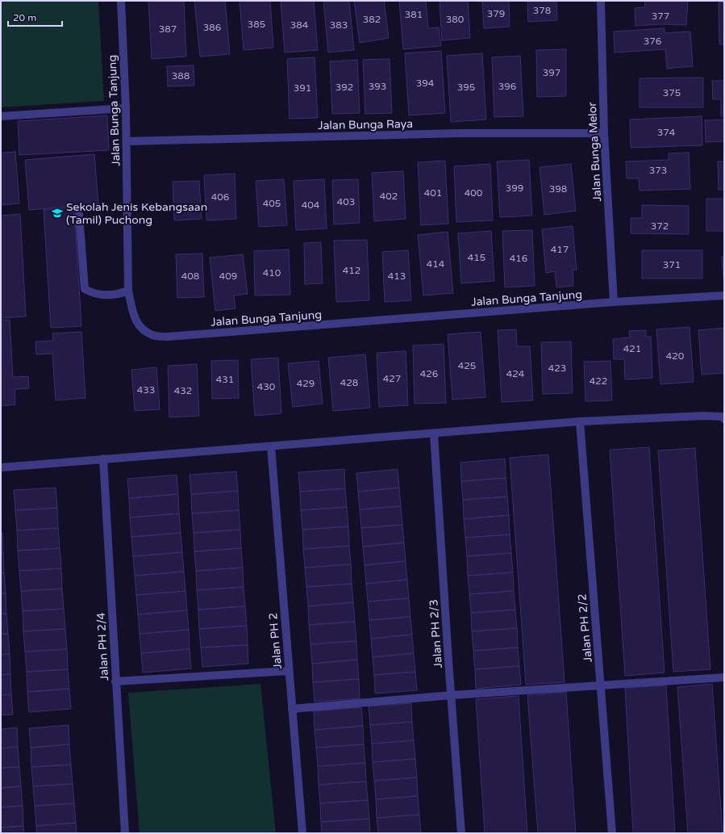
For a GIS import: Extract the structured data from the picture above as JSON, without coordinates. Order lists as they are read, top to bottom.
{
  "streets": {
    "street": [
      "Jalan Bunga Tanjung",
      "Jalan Bunga Raya",
      "Jalan Bunga Melor",
      "Jalan PH 2/2",
      "Jalan PH 2/3",
      "Jalan PH 2",
      "Jalan PH 2/4"
    ]
  },
  "crossings": [
    ["Jalan Bunga Tanjung", "Jalan Bunga Raya"],
    ["Jalan Bunga Tanjung", "Jalan Bunga Melor"],
    ["Jalan Bunga Raya", "Jalan Bunga Melor"]
  ],
  "places": {
    "school or university": ["Sekolah Jenis Kebangsaan (Tamil) Puchong"]
  },
  "house_numbers": [
    "378",
    "379",
    "381",
    "377",
    "382",
    "380",
    "385",
    "384",
    "383",
    "386",
    "387",
    "376",
    "397",
    "388",
    "394",
    "393",
    "396",
    "392",
    "395",
    "391",
    "375",
    "374",
    "373",
    "399",
    "398",
    "401",
    "400",
    "402",
    "406",
    "403",
    "405",
    "404",
    "372",
    "417",
    "415",
    "416",
    "414",
    "371",
    "412",
    "410",
    "408",
    "409",
    "413",
    "421",
    "420",
    "425",
    "423",
    "426",
    "424",
    "427",
    "431",
    "422",
    "428",
    "429",
    "430",
    "433",
    "432"
  ],
  "scale_bar": "20 m"
}
